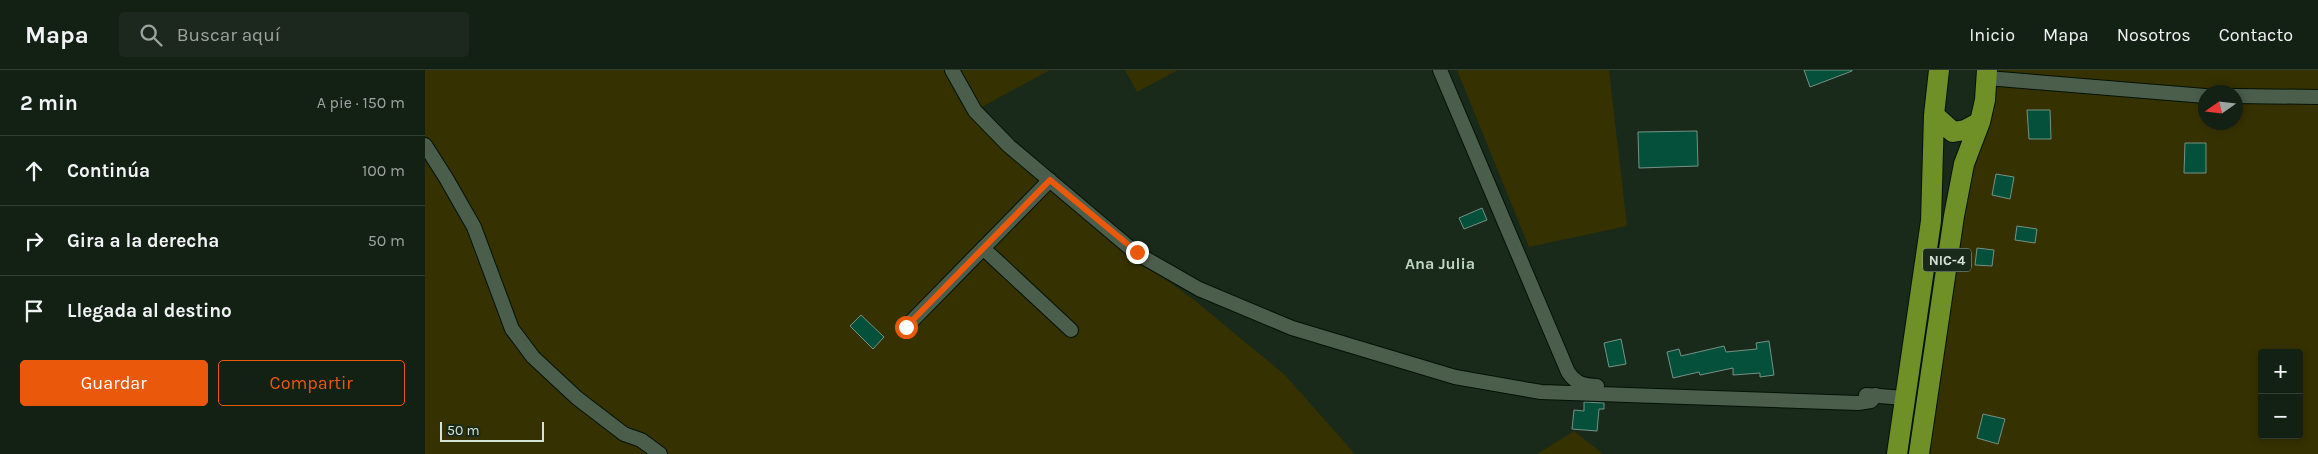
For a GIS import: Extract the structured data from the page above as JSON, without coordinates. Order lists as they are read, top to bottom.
{
  "streets": {
    "highway": ["NIC-4"]
  },
  "districts": ["Ana Julia"],
  "scale_bar": "50 m",
  "north": "left",
  "page": {
    "header": "Mapa",
    "search": "Buscar aquí",
    "nav": [
      "Inicio",
      "Mapa",
      "Nosotros",
      "Contacto"
    ],
    "heading": ["2 min", "A pie · 150 m"],
    "list": [
      ["Continúa", "100 m"],
      ["Gira a la derecha", "50 m"],
      "Llegada al destino"
    ],
    "buttons": ["Guardar", "Compartir"],
    "map_buttons": ["+", "−"],
    "scale": "50 m"
  }
}
